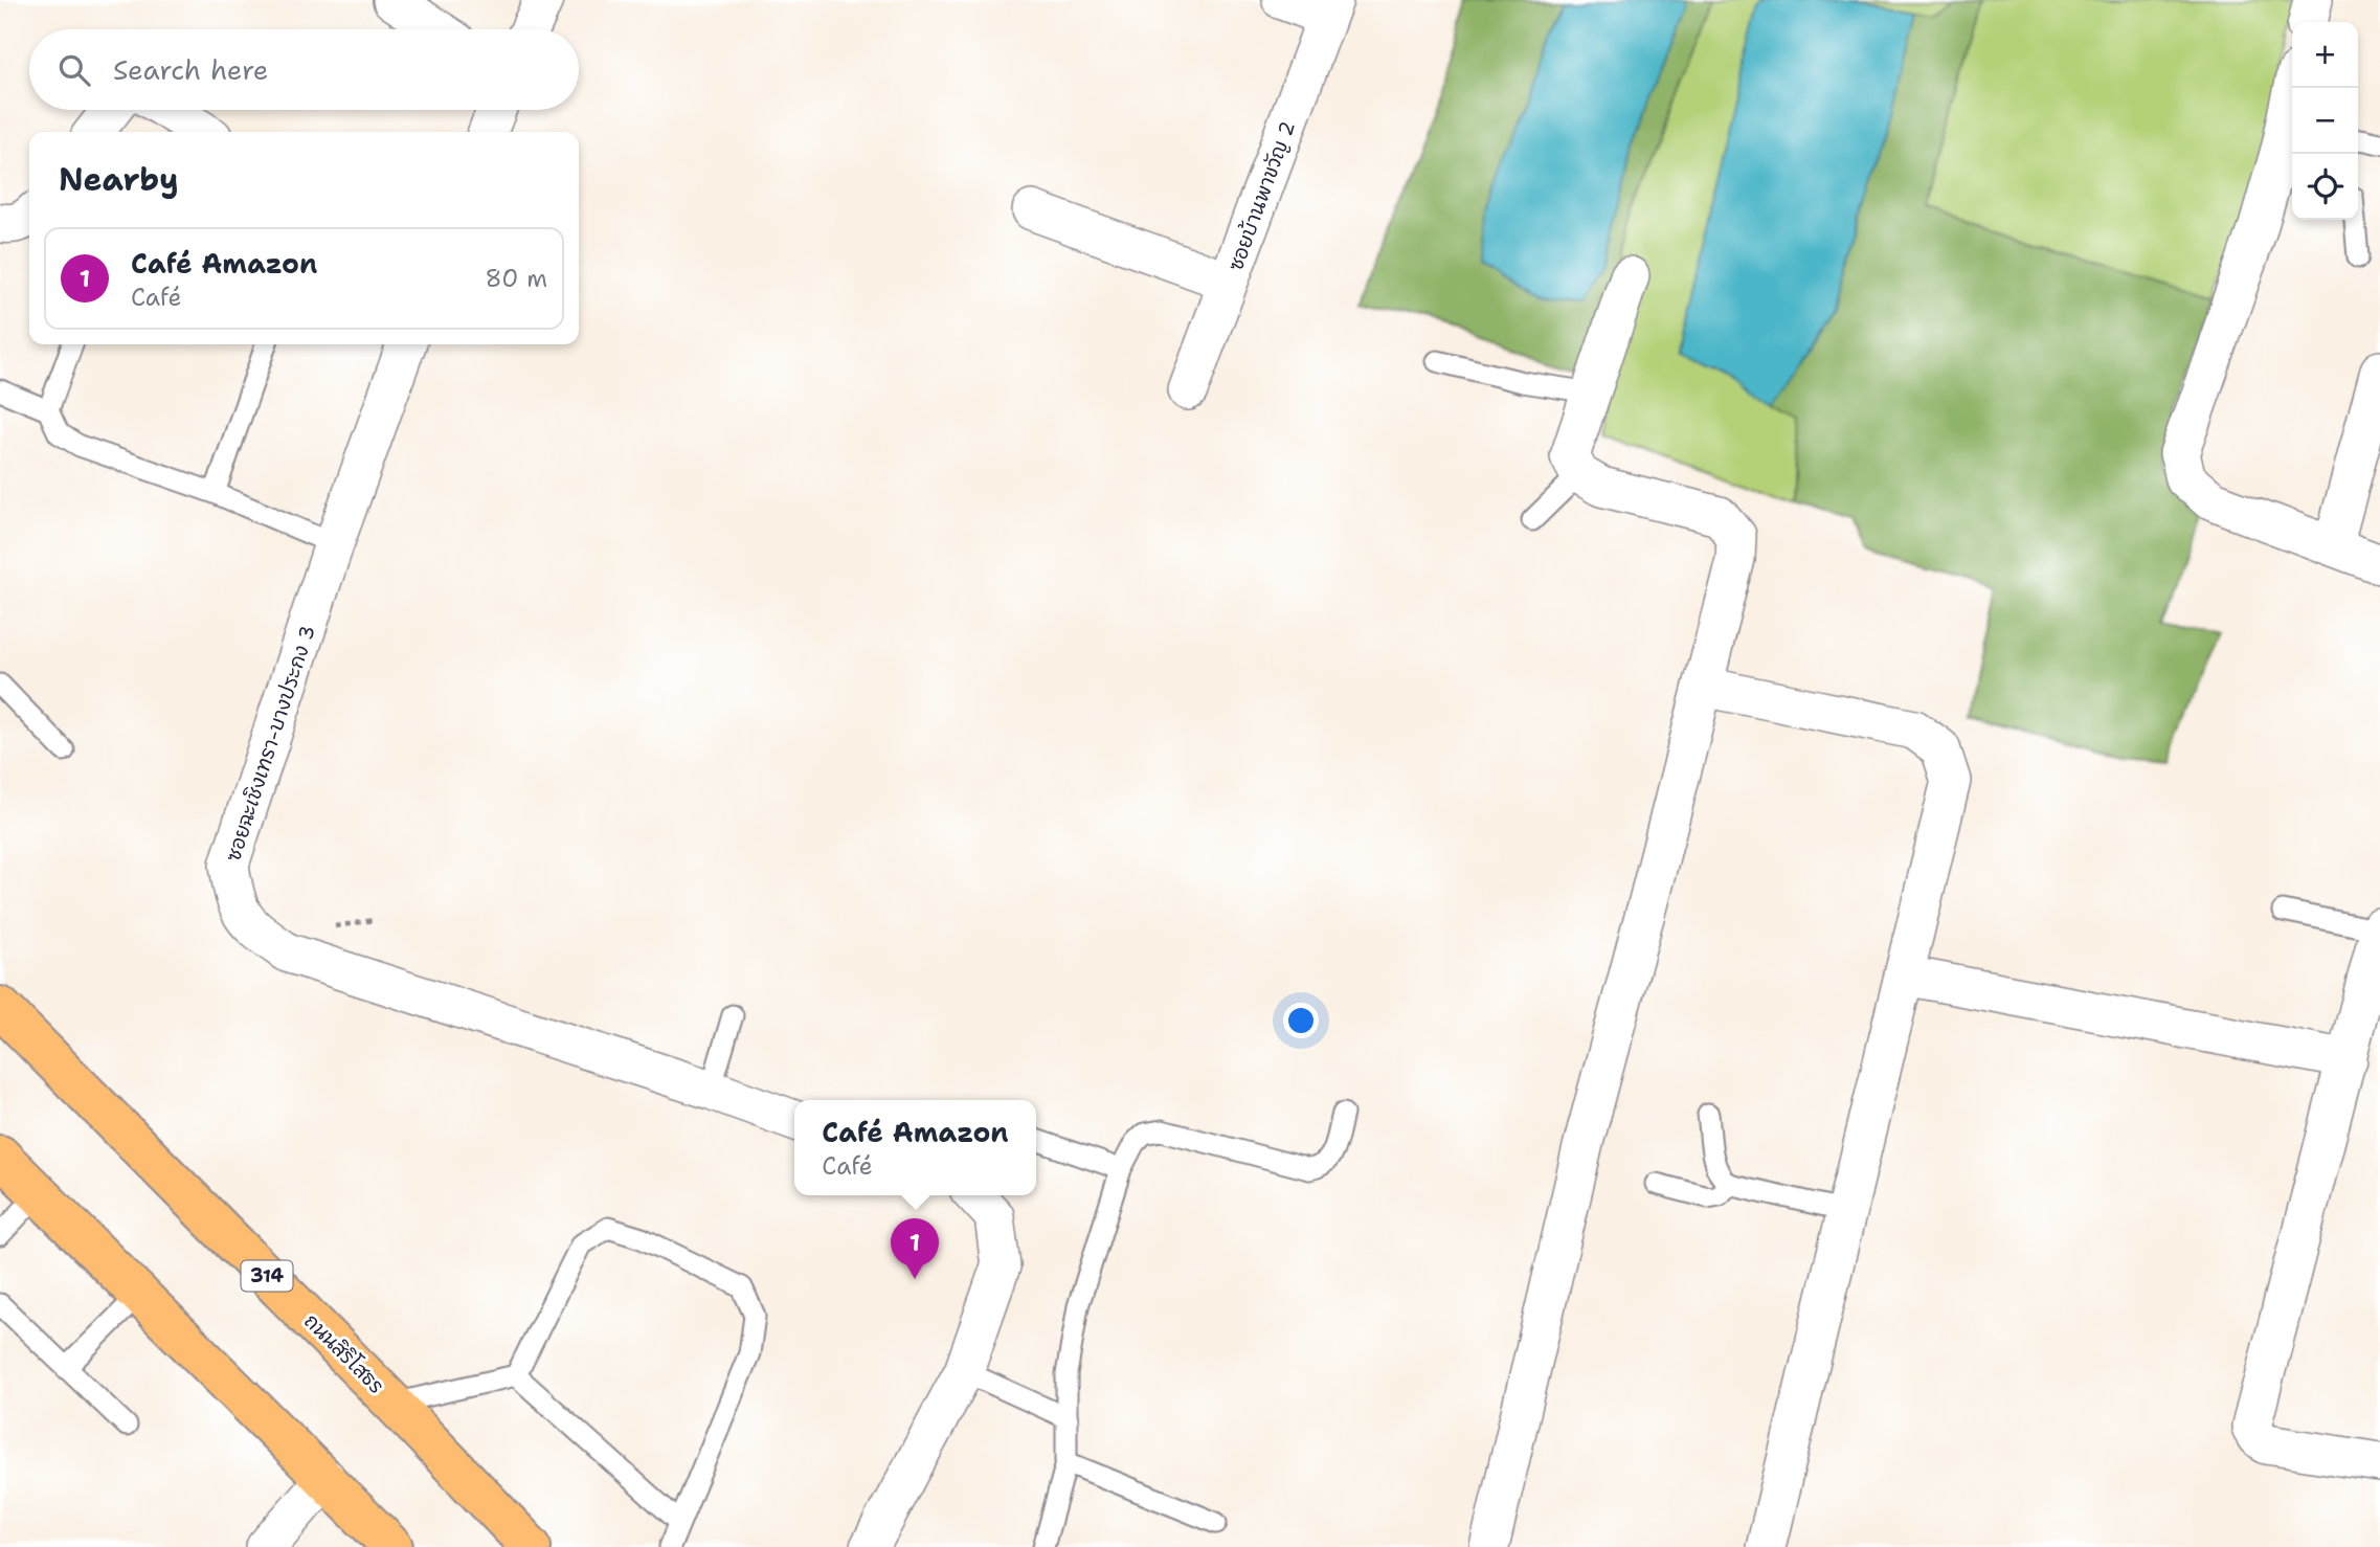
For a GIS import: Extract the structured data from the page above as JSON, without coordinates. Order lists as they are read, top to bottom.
{
  "streets": {
    "highway": ["314", "ถนนสิริโสธร"],
    "street": ["ซอยบ้านพาขวัญ 2", "ซอยฉะเชิงเทรา-บางประกง 3"]
  },
  "page": {
    "map_buttons": ["+", "−"],
    "search": "Search here",
    "heading": "Nearby",
    "list": [
      {
        "mark": "1",
        "name": "Café Amazon",
        "note": "Café",
        "value": "80 m"
      }
    ],
    "popup": ["Café Amazon", "Café"],
    "pins": "1"
  }
}
